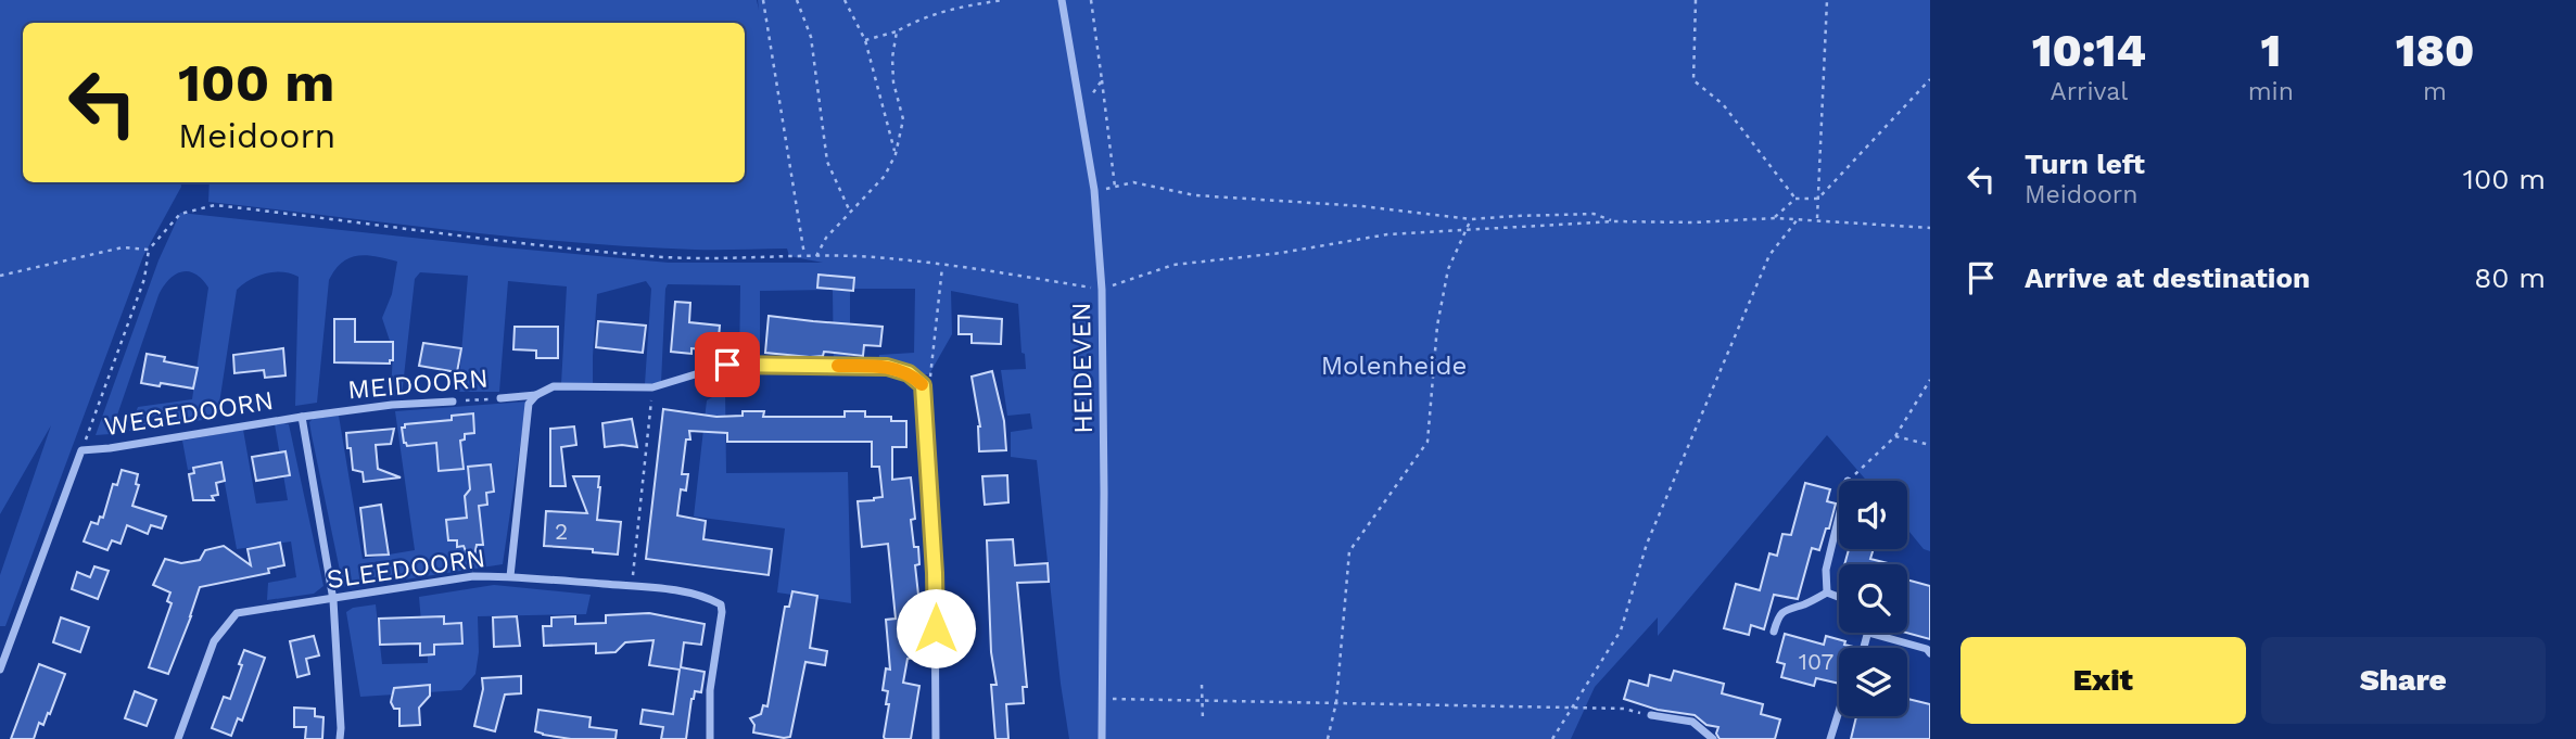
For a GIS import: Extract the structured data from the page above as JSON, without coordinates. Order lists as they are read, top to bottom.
{
  "streets": {
    "street": [
      "HEIDEVEN",
      "MEIDOORN",
      "WEGEDOORN",
      "SLEEDOORN"
    ]
  },
  "crossings": [
    ["MEIDOORN", "WEGEDOORN"],
    ["WEGEDOORN", "SLEEDOORN"]
  ],
  "parks": ["Molenheide"],
  "house_numbers": ["2", "107"],
  "page": {
    "eta": [
      "10:14",
      "Arrival",
      "1",
      "min",
      "180",
      "m"
    ],
    "turn": ["100 m", "Meidoorn"],
    "list": [
      {
        "name": "Turn left",
        "note": "Meidoorn",
        "value": "100 m"
      },
      {
        "name": "Arrive at destination",
        "value": "80 m"
      }
    ],
    "buttons": ["Exit", "Share"]
  }
}
